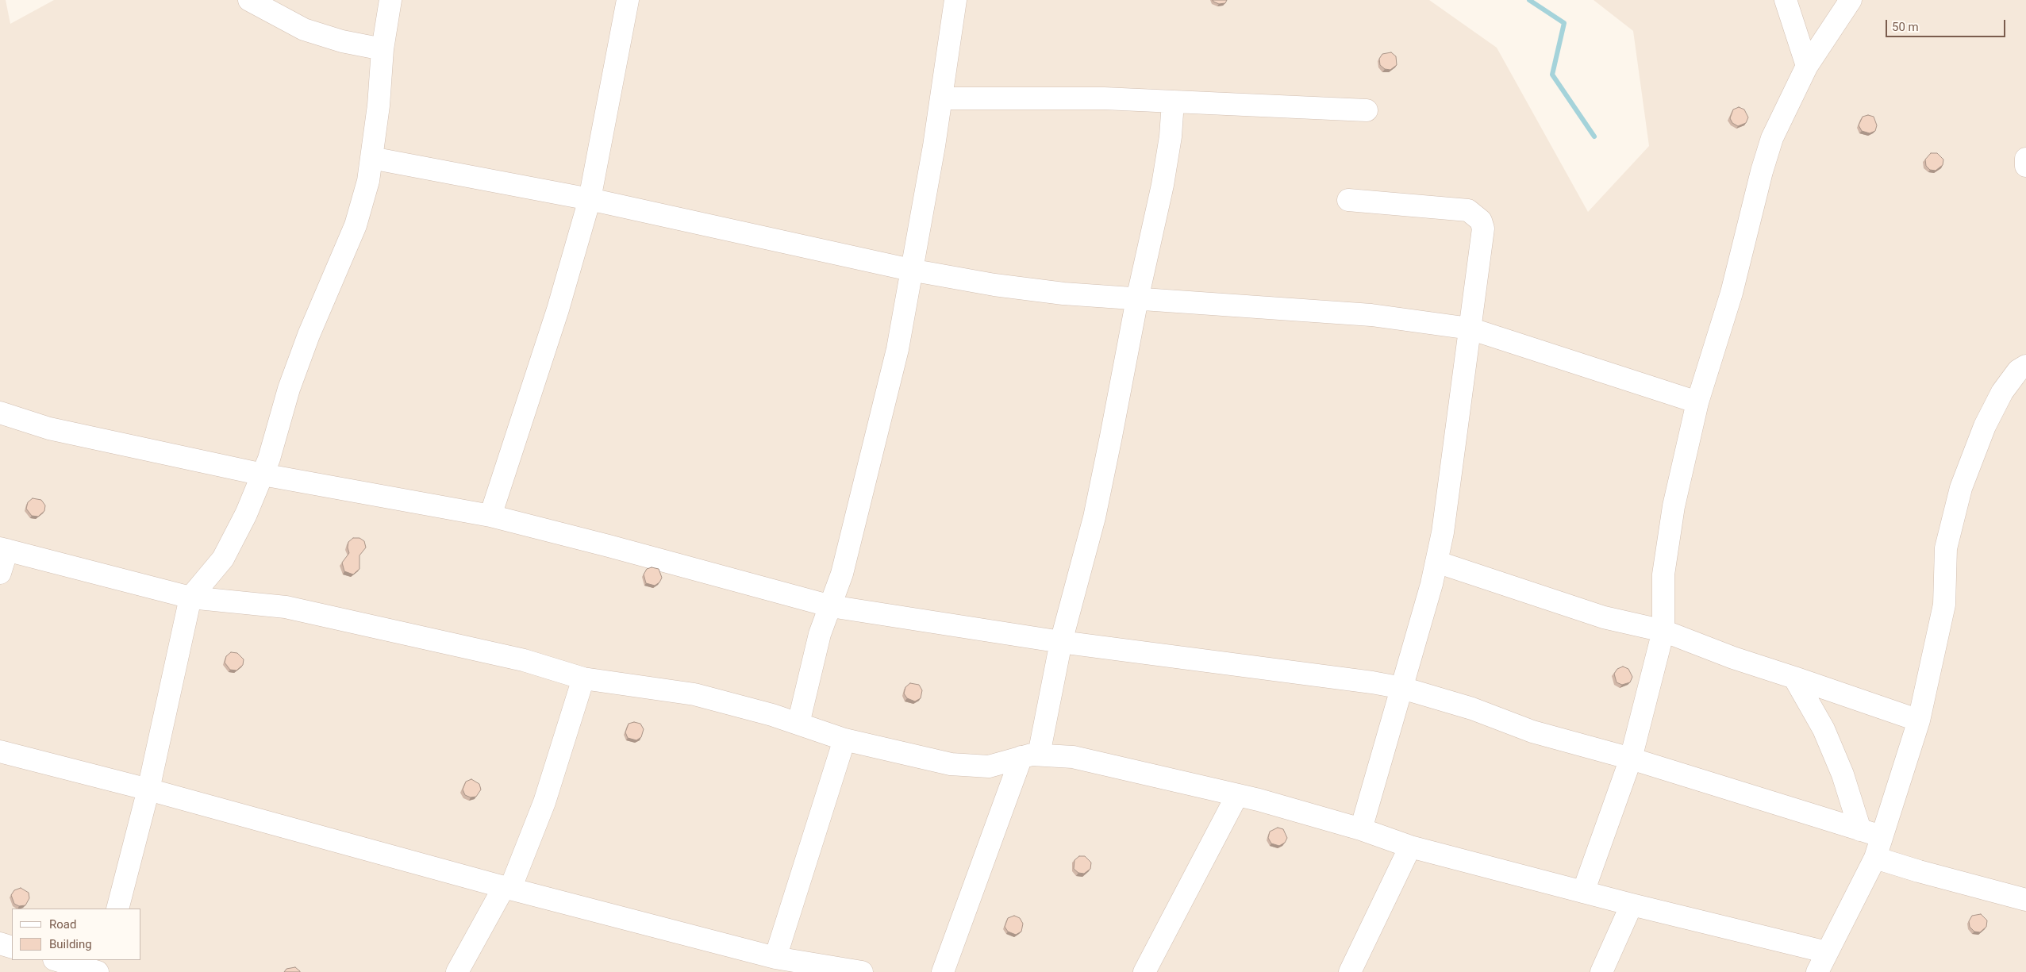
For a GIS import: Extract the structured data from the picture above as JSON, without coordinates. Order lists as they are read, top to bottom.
{
  "legend": ["Road", "Building"],
  "scale_bar": "50 m"
}
